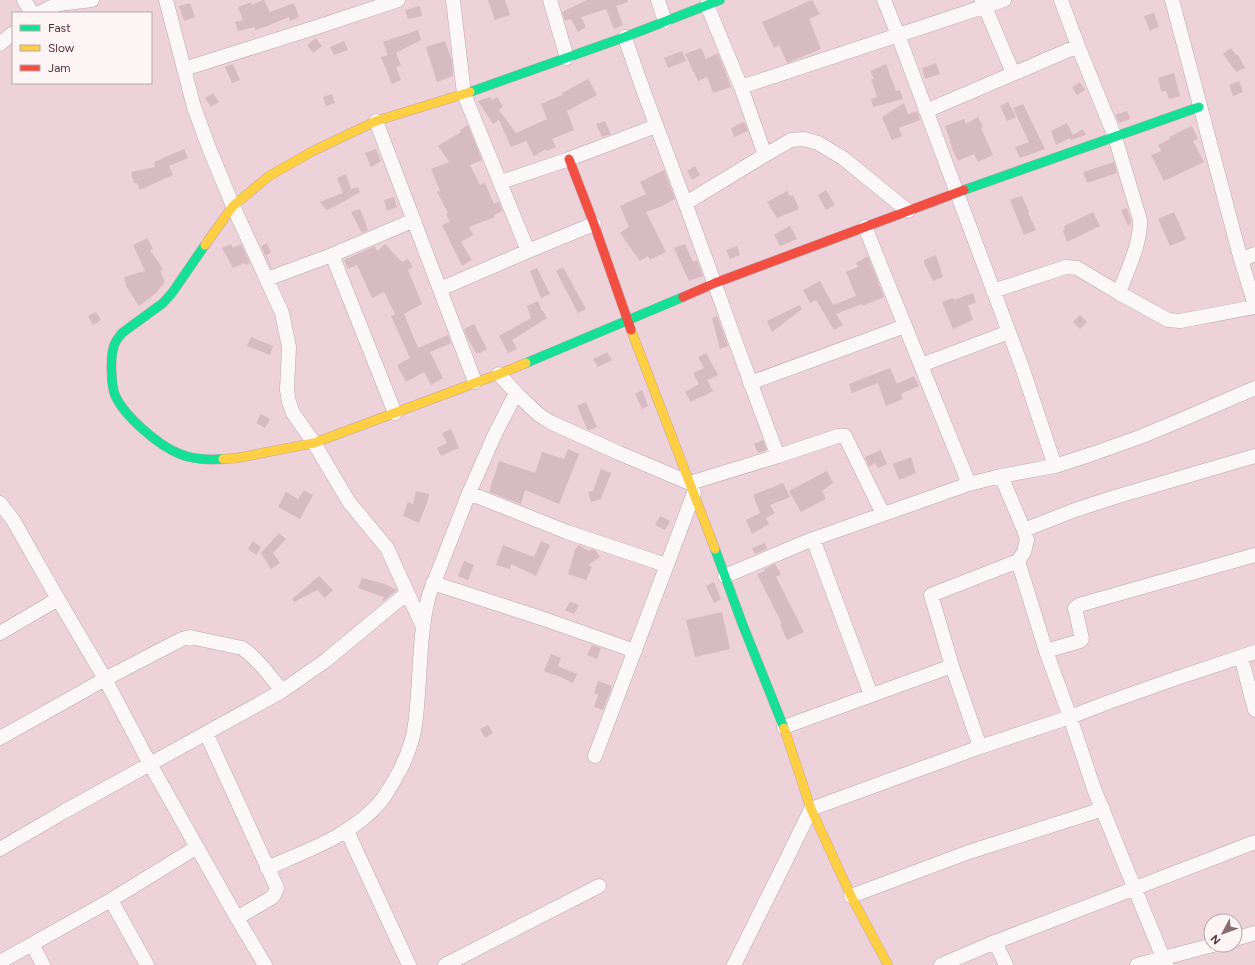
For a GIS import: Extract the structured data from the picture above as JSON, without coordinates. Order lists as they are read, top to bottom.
{
  "legend": ["Fast", "Slow", "Jam"],
  "north": "bottom left"
}
